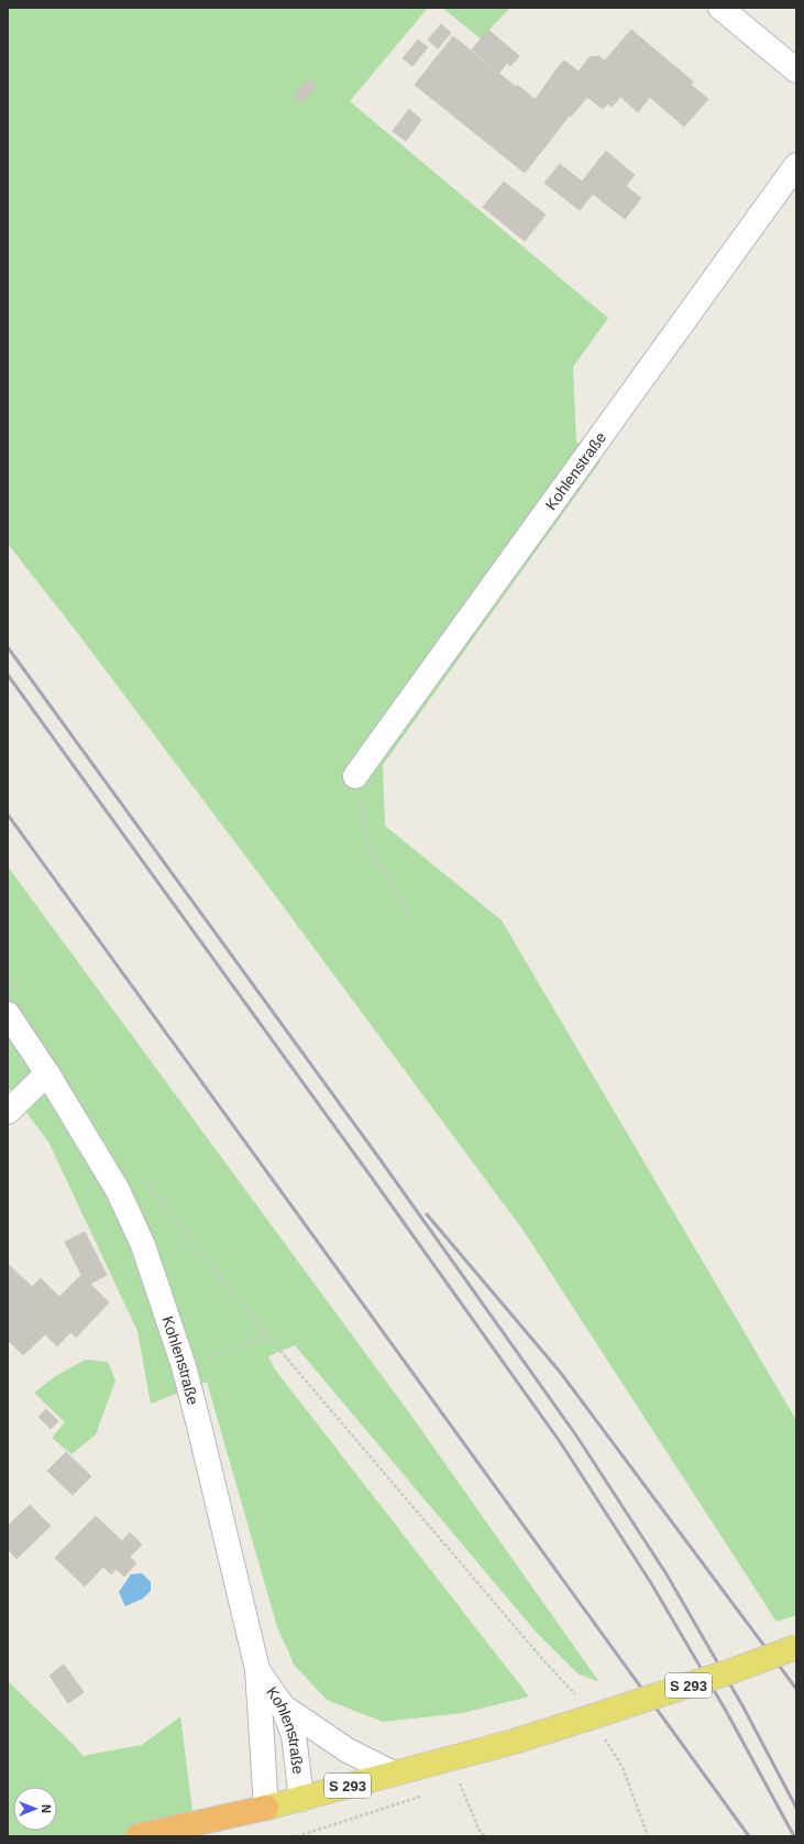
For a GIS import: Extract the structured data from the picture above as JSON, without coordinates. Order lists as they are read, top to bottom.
{
  "streets": {
    "highway": ["S 293"],
    "street": ["Kohlenstraße"]
  },
  "crossings": [
    ["Kohlenstraße", "S 293"]
  ],
  "north": "right"
}
